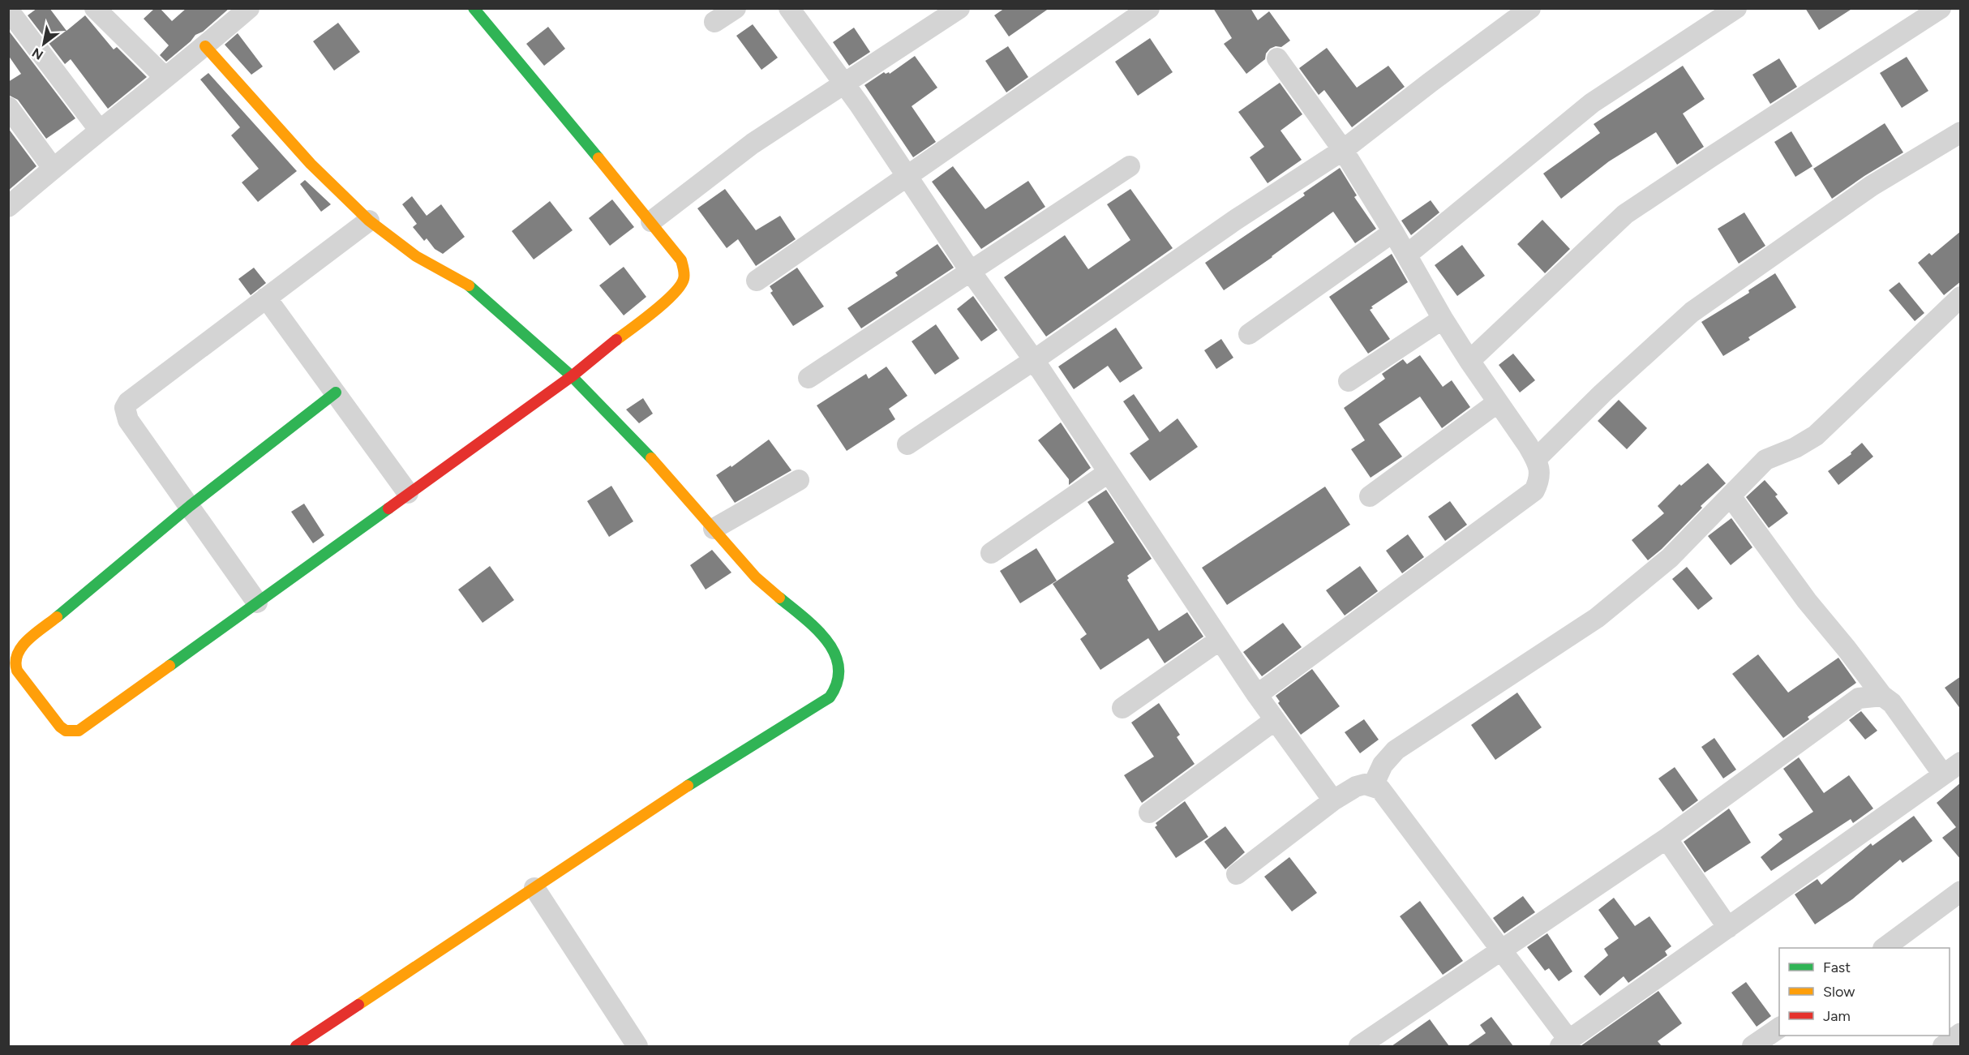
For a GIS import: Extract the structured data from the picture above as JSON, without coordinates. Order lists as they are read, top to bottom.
{
  "legend": ["Fast", "Slow", "Jam"],
  "north": "bottom left"
}
